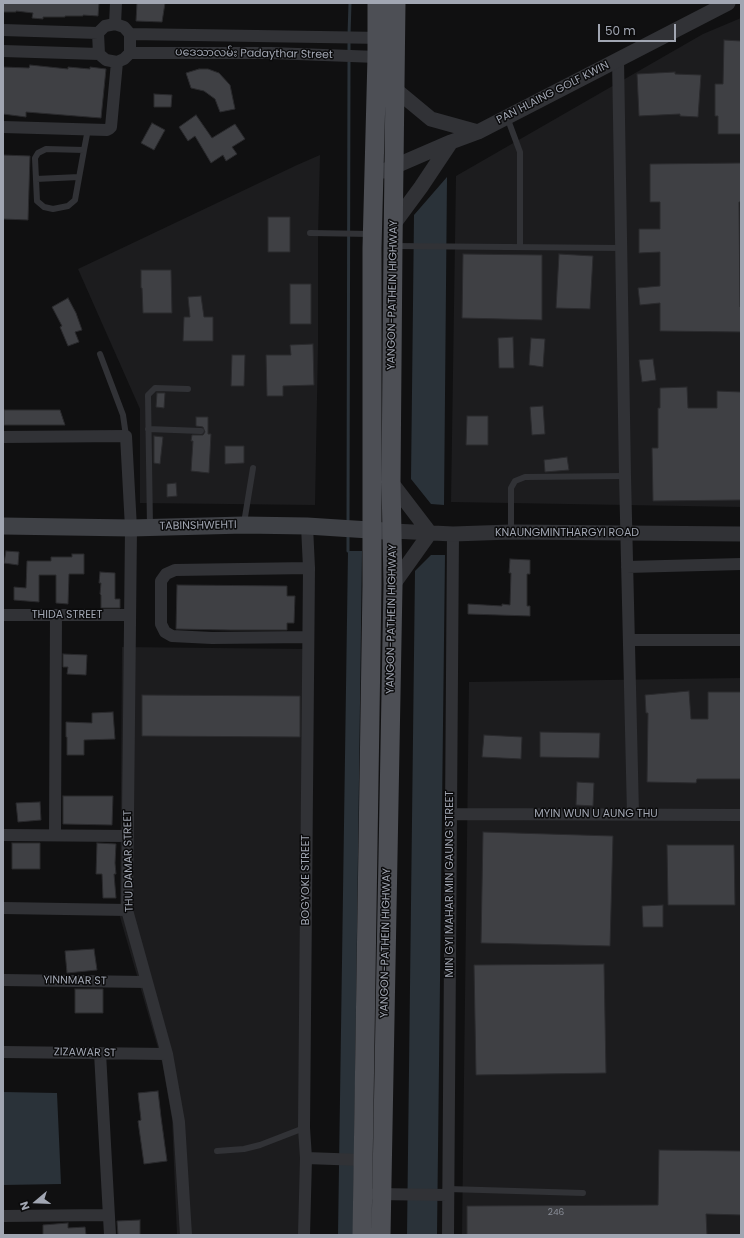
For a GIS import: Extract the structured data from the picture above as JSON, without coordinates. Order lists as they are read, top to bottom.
{
  "streets": {
    "main road": ["YANGON-PATHEIN HIGHWAY", "TABINSHWEHTI"],
    "street": [
      "ပဒေသာလမ်း Padaythar Street",
      "PAN HLAING GOLF KWIN",
      "KNAUNGMINTHARGYI ROAD",
      "THIDA STREET",
      "MYIN WUN U AUNG THU",
      "THU DAMAR STREET",
      "BOGYOKE STREET",
      "MIN GYI MAHAR MIN GAUNG STREET",
      "YINNMAR ST",
      "ZIZAWAR ST"
    ]
  },
  "crossings": [
    ["ပဒေသာလမ်း Padaythar Street", "YANGON-PATHEIN HIGHWAY"],
    ["PAN HLAING GOLF KWIN", "YANGON-PATHEIN HIGHWAY"],
    ["YANGON-PATHEIN HIGHWAY", "TABINSHWEHTI"],
    ["YANGON-PATHEIN HIGHWAY", "KNAUNGMINTHARGYI ROAD"],
    ["TABINSHWEHTI", "KNAUNGMINTHARGYI ROAD"],
    ["TABINSHWEHTI", "THU DAMAR STREET"],
    ["TABINSHWEHTI", "BOGYOKE STREET"],
    ["KNAUNGMINTHARGYI ROAD", "MIN GYI MAHAR MIN GAUNG STREET"],
    ["THIDA STREET", "THU DAMAR STREET"],
    ["MYIN WUN U AUNG THU", "MIN GYI MAHAR MIN GAUNG STREET"],
    ["THU DAMAR STREET", "YINNMAR ST"],
    ["THU DAMAR STREET", "ZIZAWAR ST"]
  ],
  "house_numbers": ["246"],
  "scale_bar": "50 m",
  "north": "left"
}
